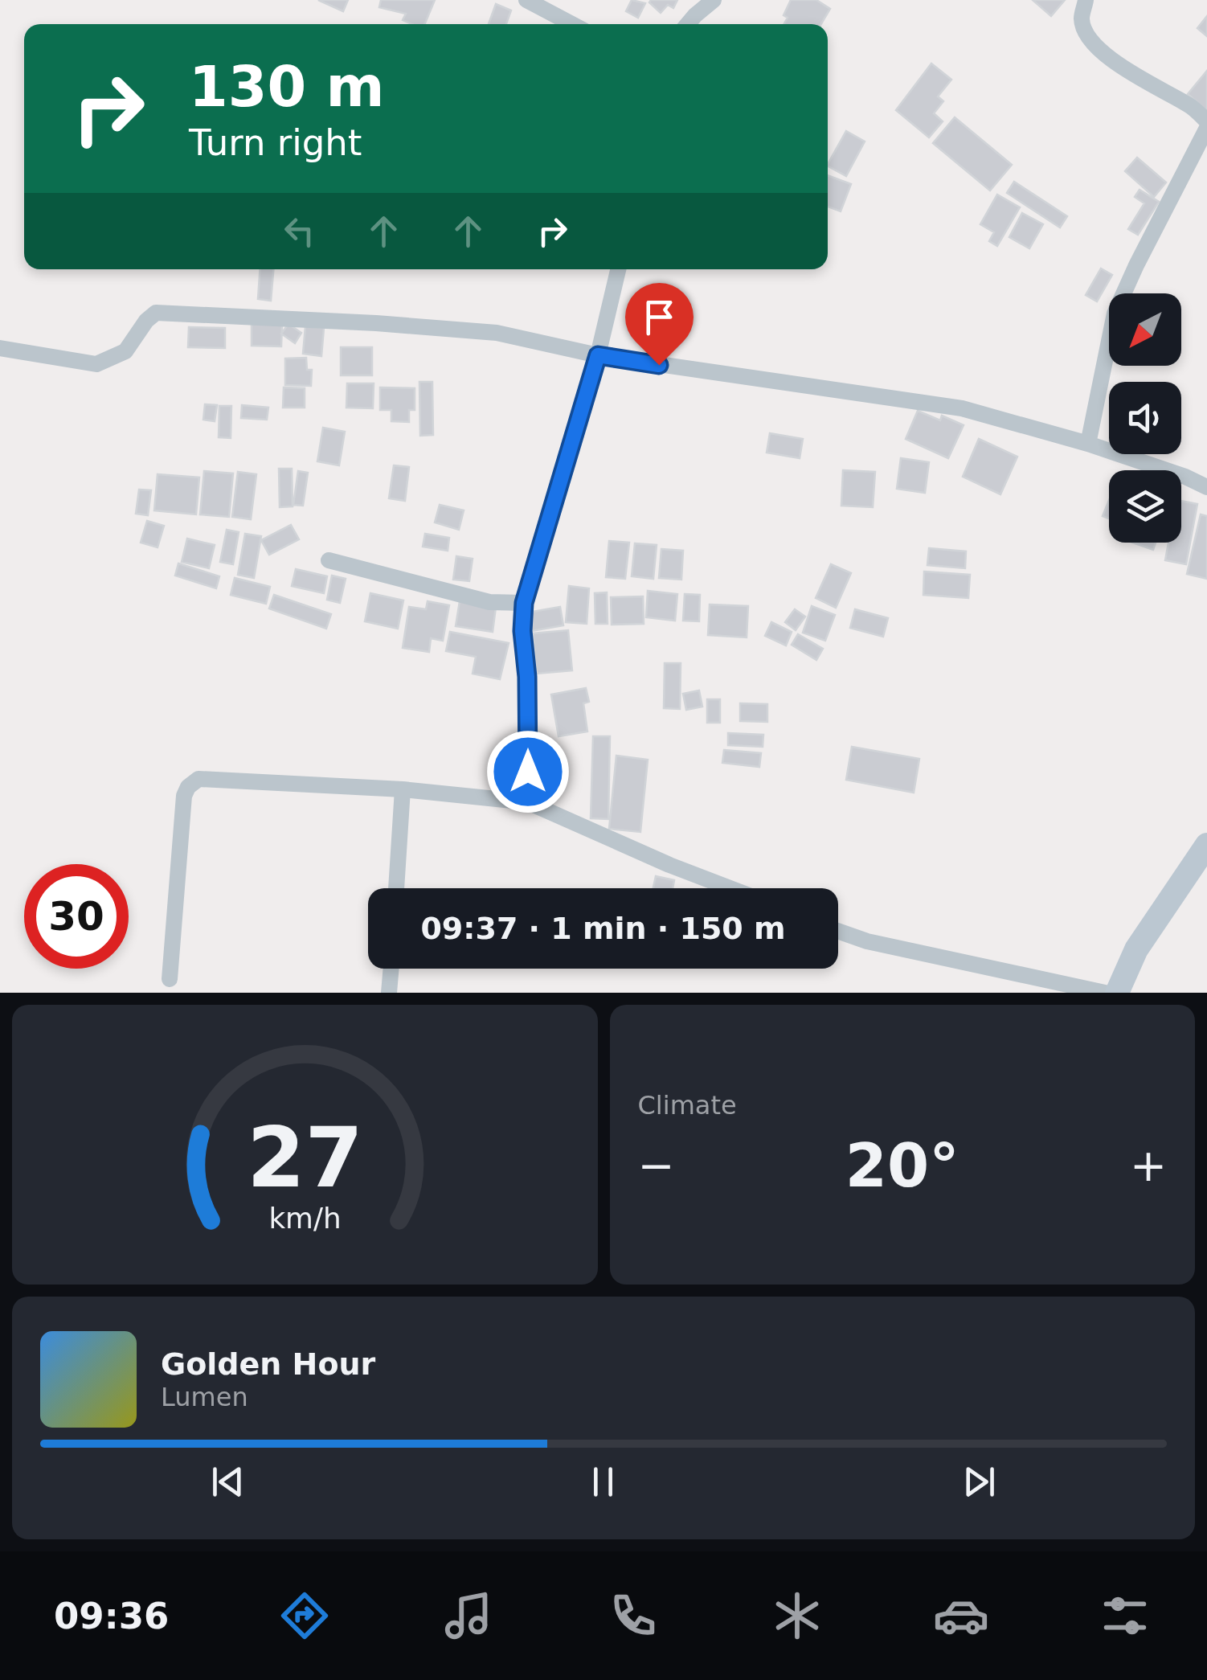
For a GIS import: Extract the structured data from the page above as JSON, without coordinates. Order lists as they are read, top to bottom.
{
  "north": "bottom left",
  "page": {
    "turn": ["130 m", "Turn right"],
    "limit": "30",
    "trip": "09:37 · 1 min · 150 m",
    "tile": "Climate",
    "heat": ["−", "20°", "+"],
    "song": ["Golden Hour", "Lumen"],
    "tabs": "09:36",
    "gauge": ["27", "km/h"]
  }
}
